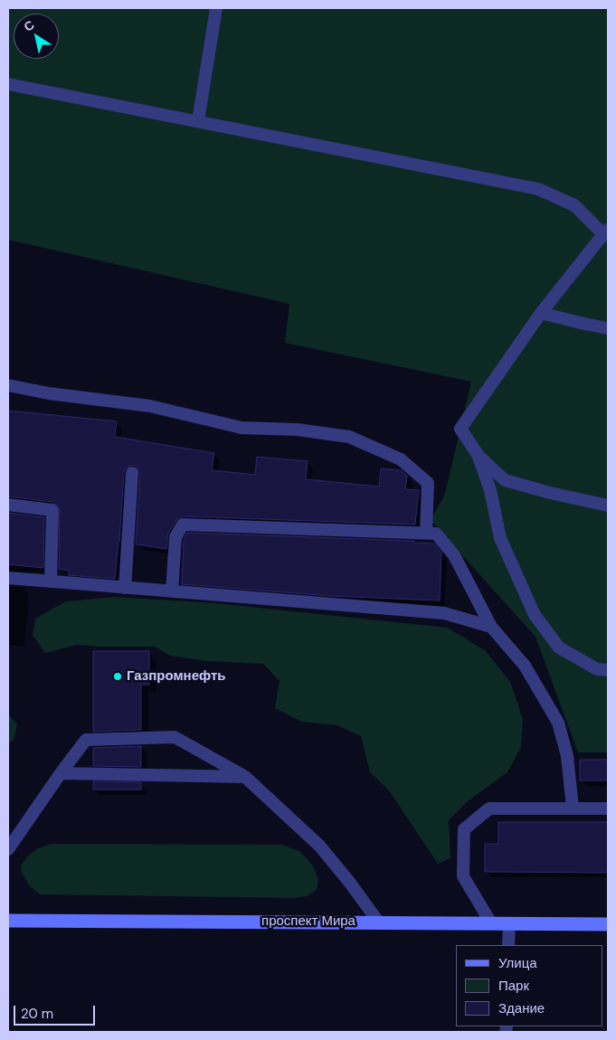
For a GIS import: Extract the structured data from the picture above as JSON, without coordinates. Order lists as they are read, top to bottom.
{
  "streets": {
    "street": ["проспект Мира"]
  },
  "places": ["Газпромнефть"],
  "legend": ["Улица", "Парк", "Здание"],
  "scale_bar": "20 m",
  "north": "top left"
}
